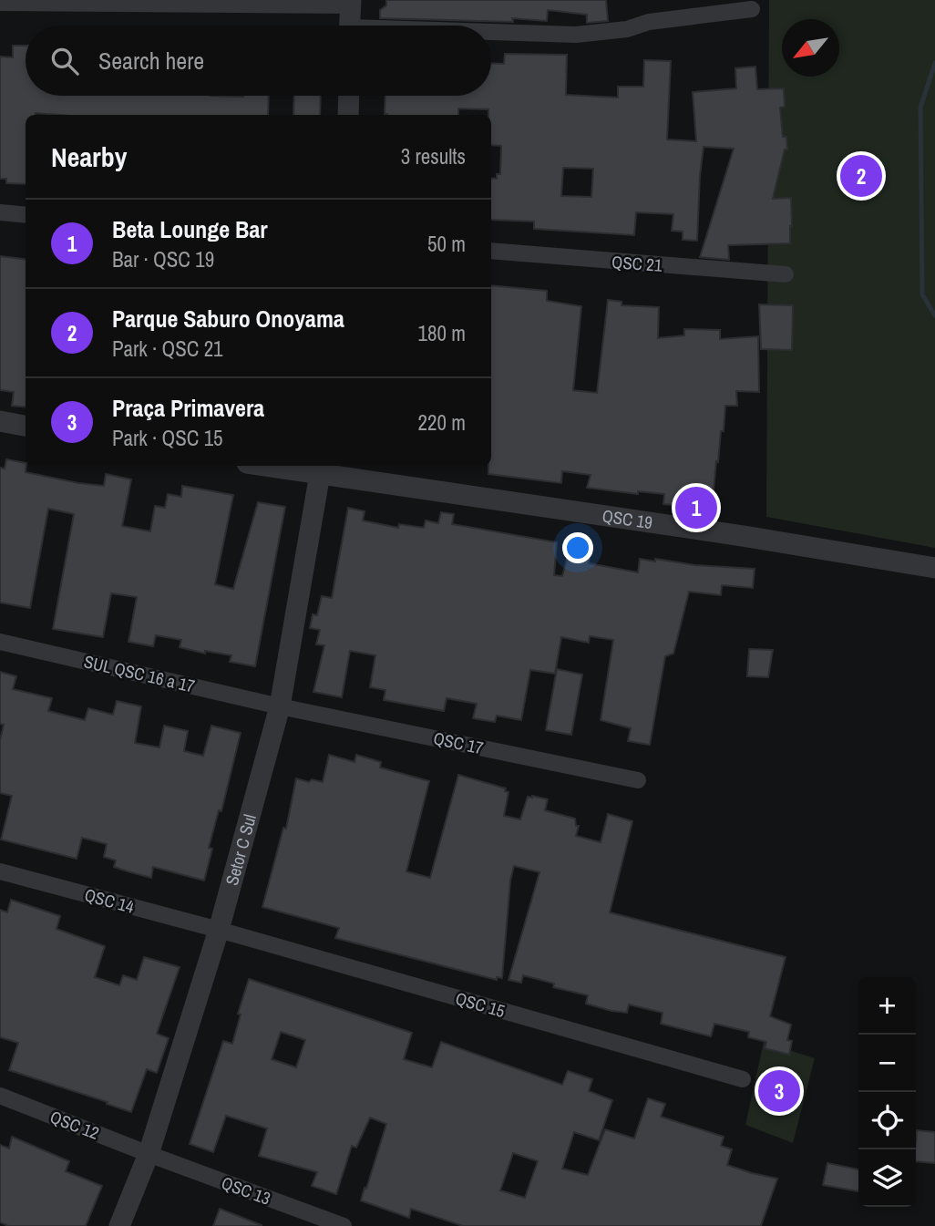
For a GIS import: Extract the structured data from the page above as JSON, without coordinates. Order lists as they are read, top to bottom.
{
  "streets": {
    "street": [
      "QSC 21",
      "QSC 19",
      "SUL QSC 16 a 17",
      "QSC 17",
      "Setor C Sul",
      "QSC 14",
      "QSC 15",
      "QSC 12",
      "QSC 13"
    ]
  },
  "crossings": [
    ["QSC 19", "Setor C Sul"],
    ["SUL QSC 16 a 17", "QSC 17"],
    ["SUL QSC 16 a 17", "Setor C Sul"],
    ["QSC 17", "Setor C Sul"],
    ["Setor C Sul", "QSC 14"],
    ["Setor C Sul", "QSC 15"],
    ["Setor C Sul", "QSC 12"],
    ["Setor C Sul", "QSC 13"],
    ["QSC 14", "QSC 15"],
    ["QSC 12", "QSC 13"]
  ],
  "north": "bottom left",
  "page": {
    "search": "Search here",
    "heading": ["Nearby", "3 results"],
    "pins": ["2", "1", "3"],
    "list": [
      {
        "mark": "1",
        "name": "Beta Lounge Bar",
        "note": "Bar · QSC 19",
        "value": "50 m"
      },
      {
        "mark": "2",
        "name": "Parque Saburo Onoyama",
        "note": "Park · QSC 21",
        "value": "180 m"
      },
      {
        "mark": "3",
        "name": "Praça Primavera",
        "note": "Park · QSC 15",
        "value": "220 m"
      }
    ],
    "map_buttons": ["+", "−"]
  }
}
